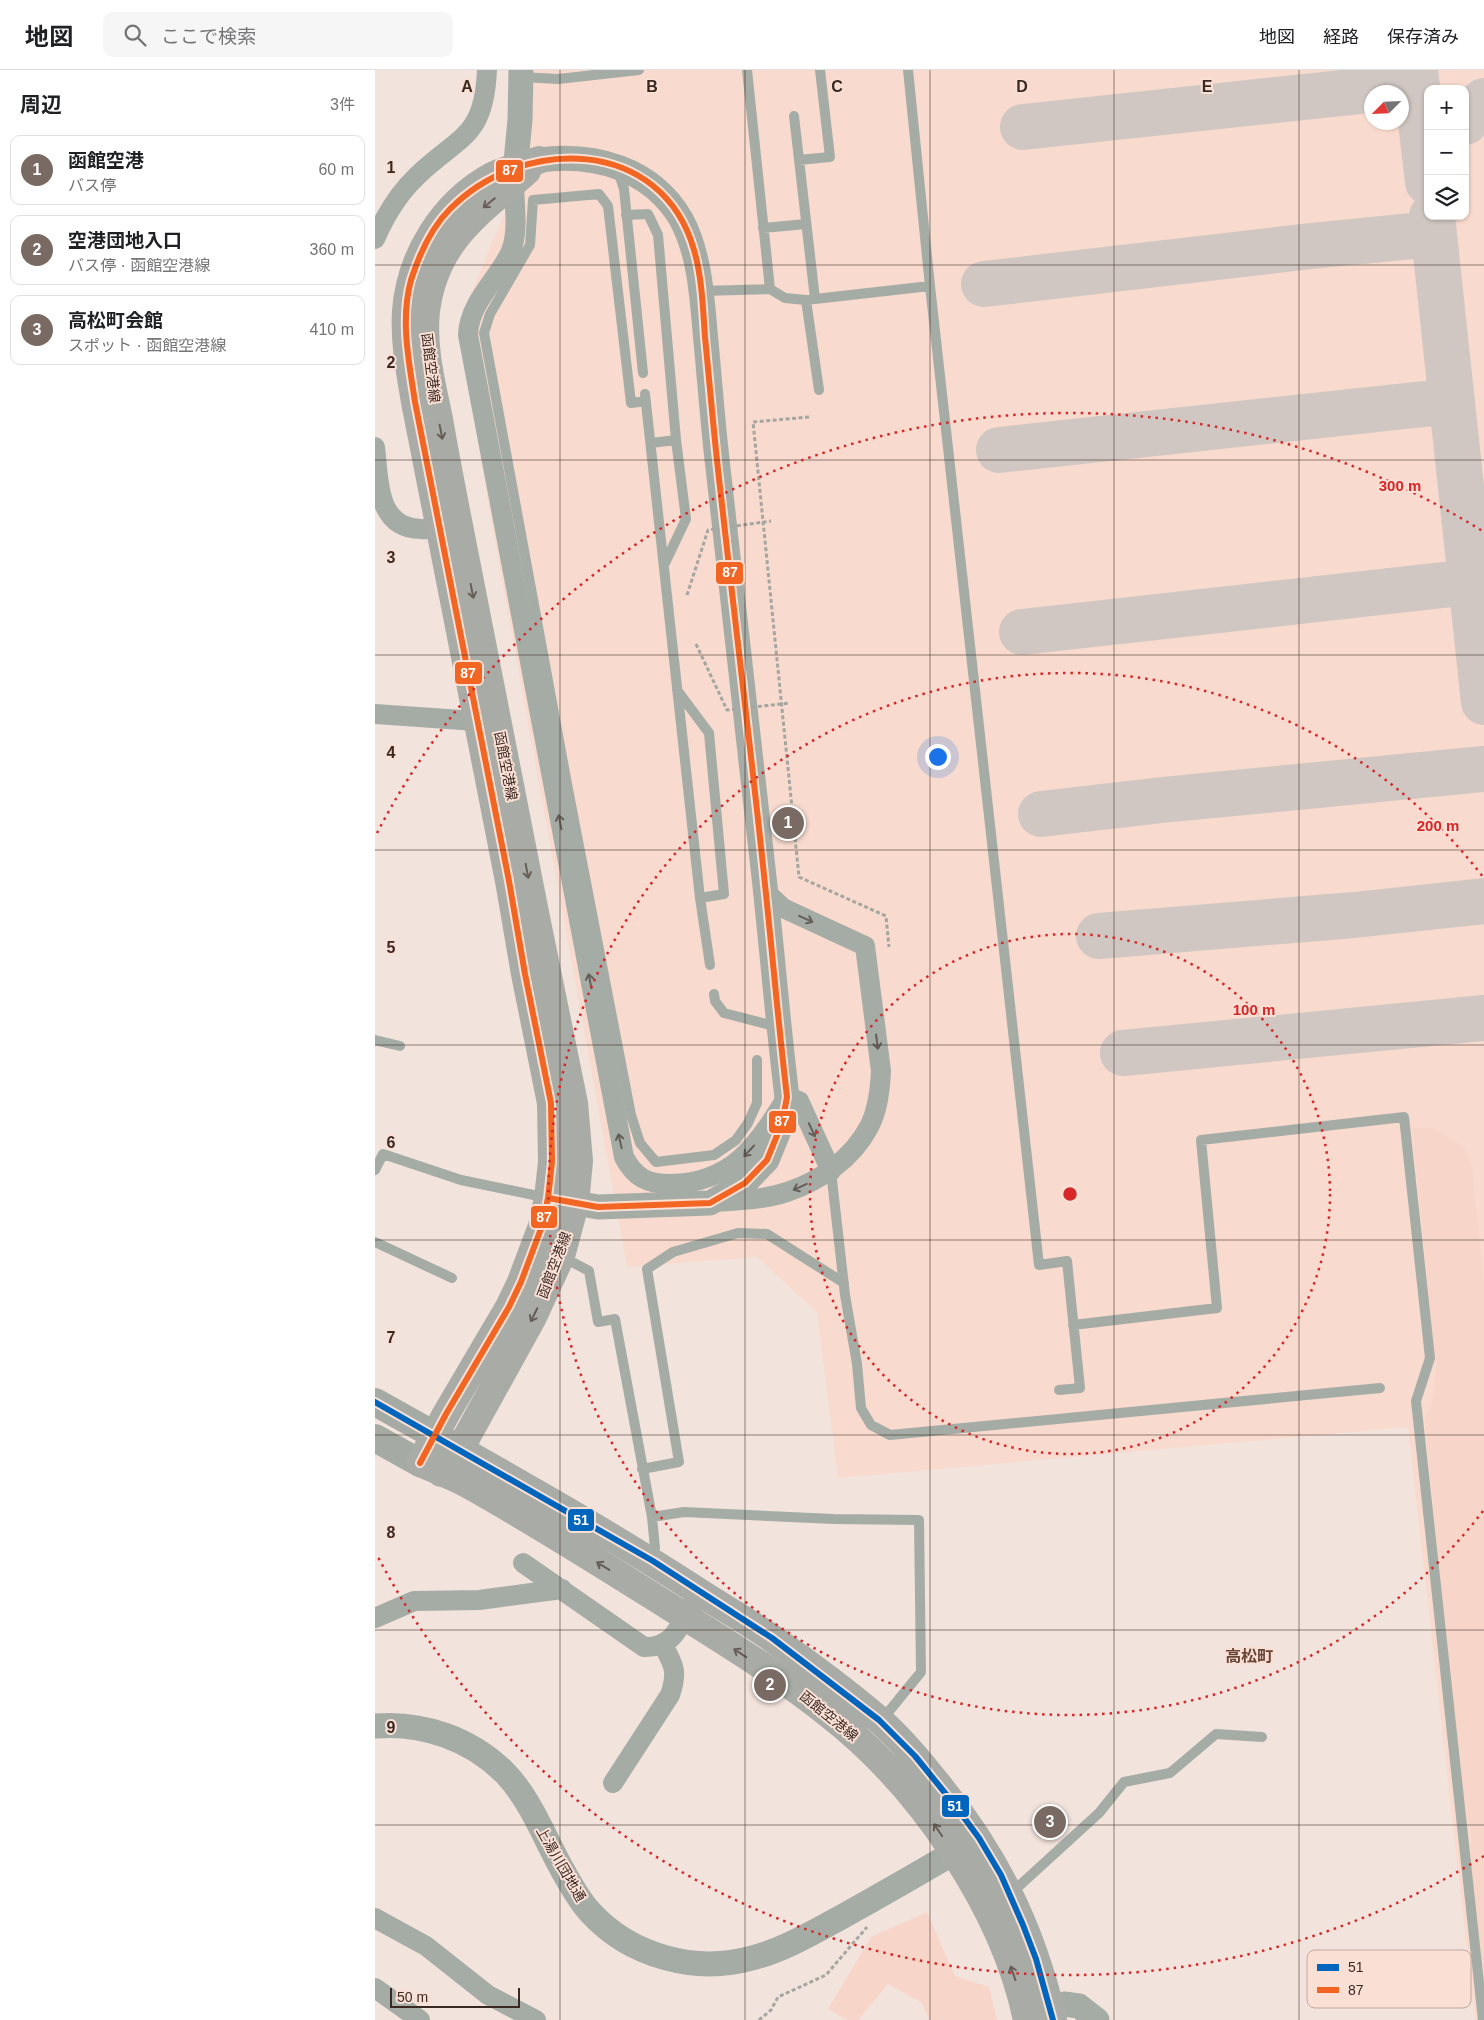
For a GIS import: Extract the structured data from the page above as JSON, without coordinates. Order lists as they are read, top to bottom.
{
  "streets": {
    "main road": ["函館空港線"],
    "street": ["上湯川団地通"]
  },
  "crossings": [
    ["函館空港線", "上湯川団地通"]
  ],
  "districts": ["高松町"],
  "lines": ["transit line 87", "transit line 51"],
  "legend": ["51", "87"],
  "scale_bar": "50 m",
  "north": "bottom left",
  "page": {
    "header": "地図",
    "search": "ここで検索",
    "nav": ["地図", "経路", "保存済み"],
    "heading": ["周辺", "3件"],
    "map_buttons": ["+", "−"],
    "list": [
      {
        "mark": "1",
        "name": "函館空港",
        "note": "バス停",
        "value": "60 m"
      },
      {
        "mark": "2",
        "name": "空港団地入口",
        "note": "バス停 · 函館空港線",
        "value": "360 m"
      },
      {
        "mark": "3",
        "name": "高松町会館",
        "note": "スポット · 函館空港線",
        "value": "410 m"
      }
    ],
    "pins": ["1", "2", "3"],
    "scale": "50 m"
  },
  "grid": {
    "columns": [
      "A",
      "B",
      "C",
      "D",
      "E"
    ],
    "rows": [
      "1",
      "2",
      "3",
      "4",
      "5",
      "6",
      "7",
      "8",
      "9"
    ]
  },
  "rings": ["300 m", "200 m", "100 m"]
}
